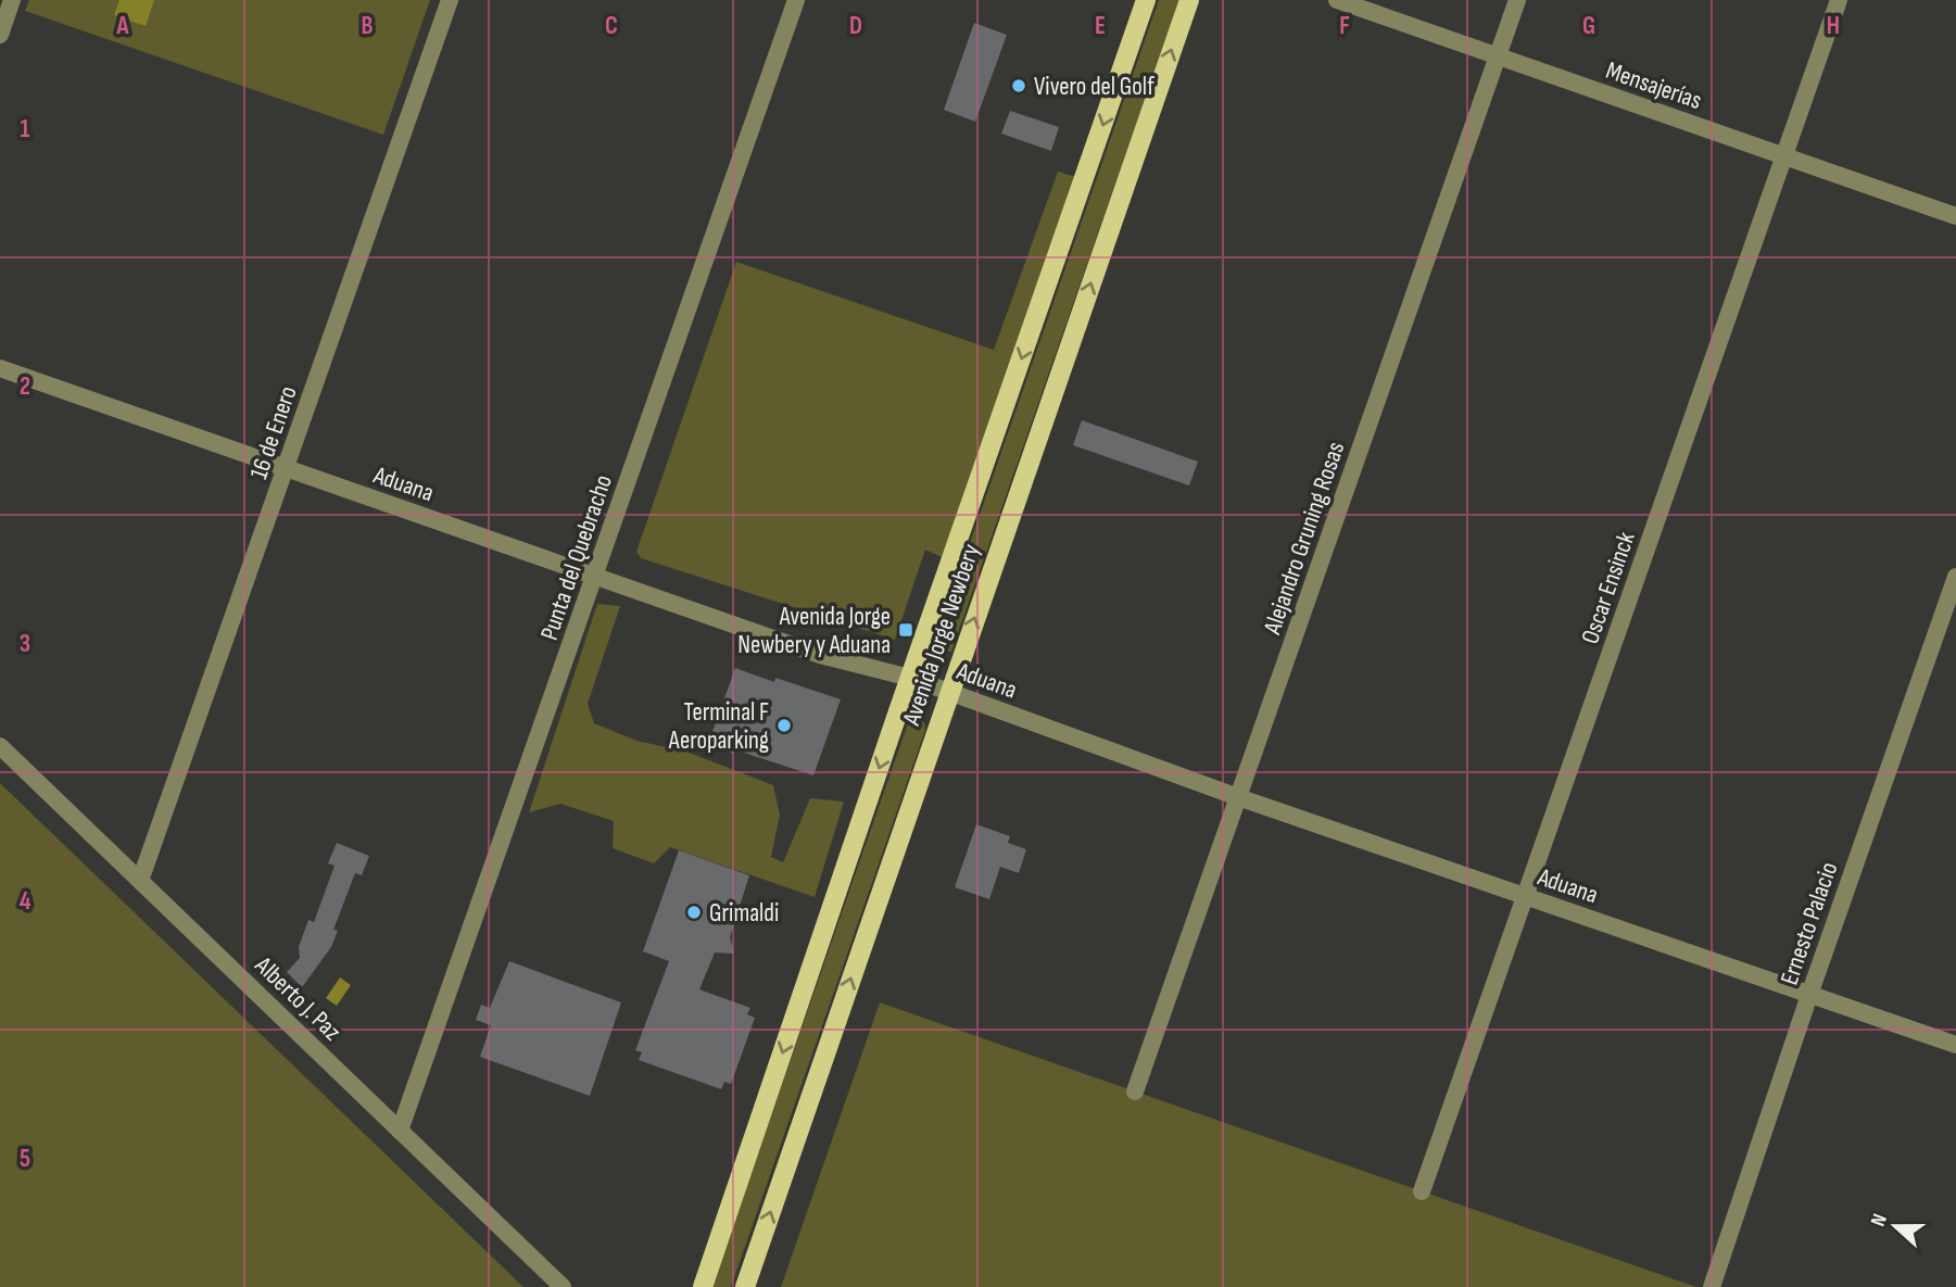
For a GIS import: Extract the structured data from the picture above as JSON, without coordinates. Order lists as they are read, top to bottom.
{
  "streets": {
    "main road": ["Avenida Jorge Newbery"],
    "street": [
      "Mensajerías",
      "16 de Enero",
      "Aduana",
      "Alejandro Gruning Rosas",
      "Punta del Quebracho",
      "Oscar Ensinck",
      "Ernesto Palacio",
      "Alberto J. Paz"
    ]
  },
  "crossings": [
    ["Mensajerías", "Alejandro Gruning Rosas"],
    ["Mensajerías", "Oscar Ensinck"],
    ["16 de Enero", "Aduana"],
    ["16 de Enero", "Alberto J. Paz"],
    ["Aduana", "Alejandro Gruning Rosas"],
    ["Aduana", "Punta del Quebracho"],
    ["Aduana", "Oscar Ensinck"],
    ["Aduana", "Avenida Jorge Newbery"],
    ["Aduana", "Ernesto Palacio"],
    ["Punta del Quebracho", "Alberto J. Paz"]
  ],
  "places": {
    "other": ["Vivero del Golf", "Terminal F Aeroparking", "Grimaldi"],
    "transit": ["Avenida Jorge Newbery y Aduana"]
  },
  "north": "left",
  "grid": {
    "columns": [
      "A",
      "B",
      "C",
      "D",
      "E",
      "F",
      "G",
      "H"
    ],
    "rows": [
      "1",
      "2",
      "3",
      "4",
      "5"
    ]
  }
}
